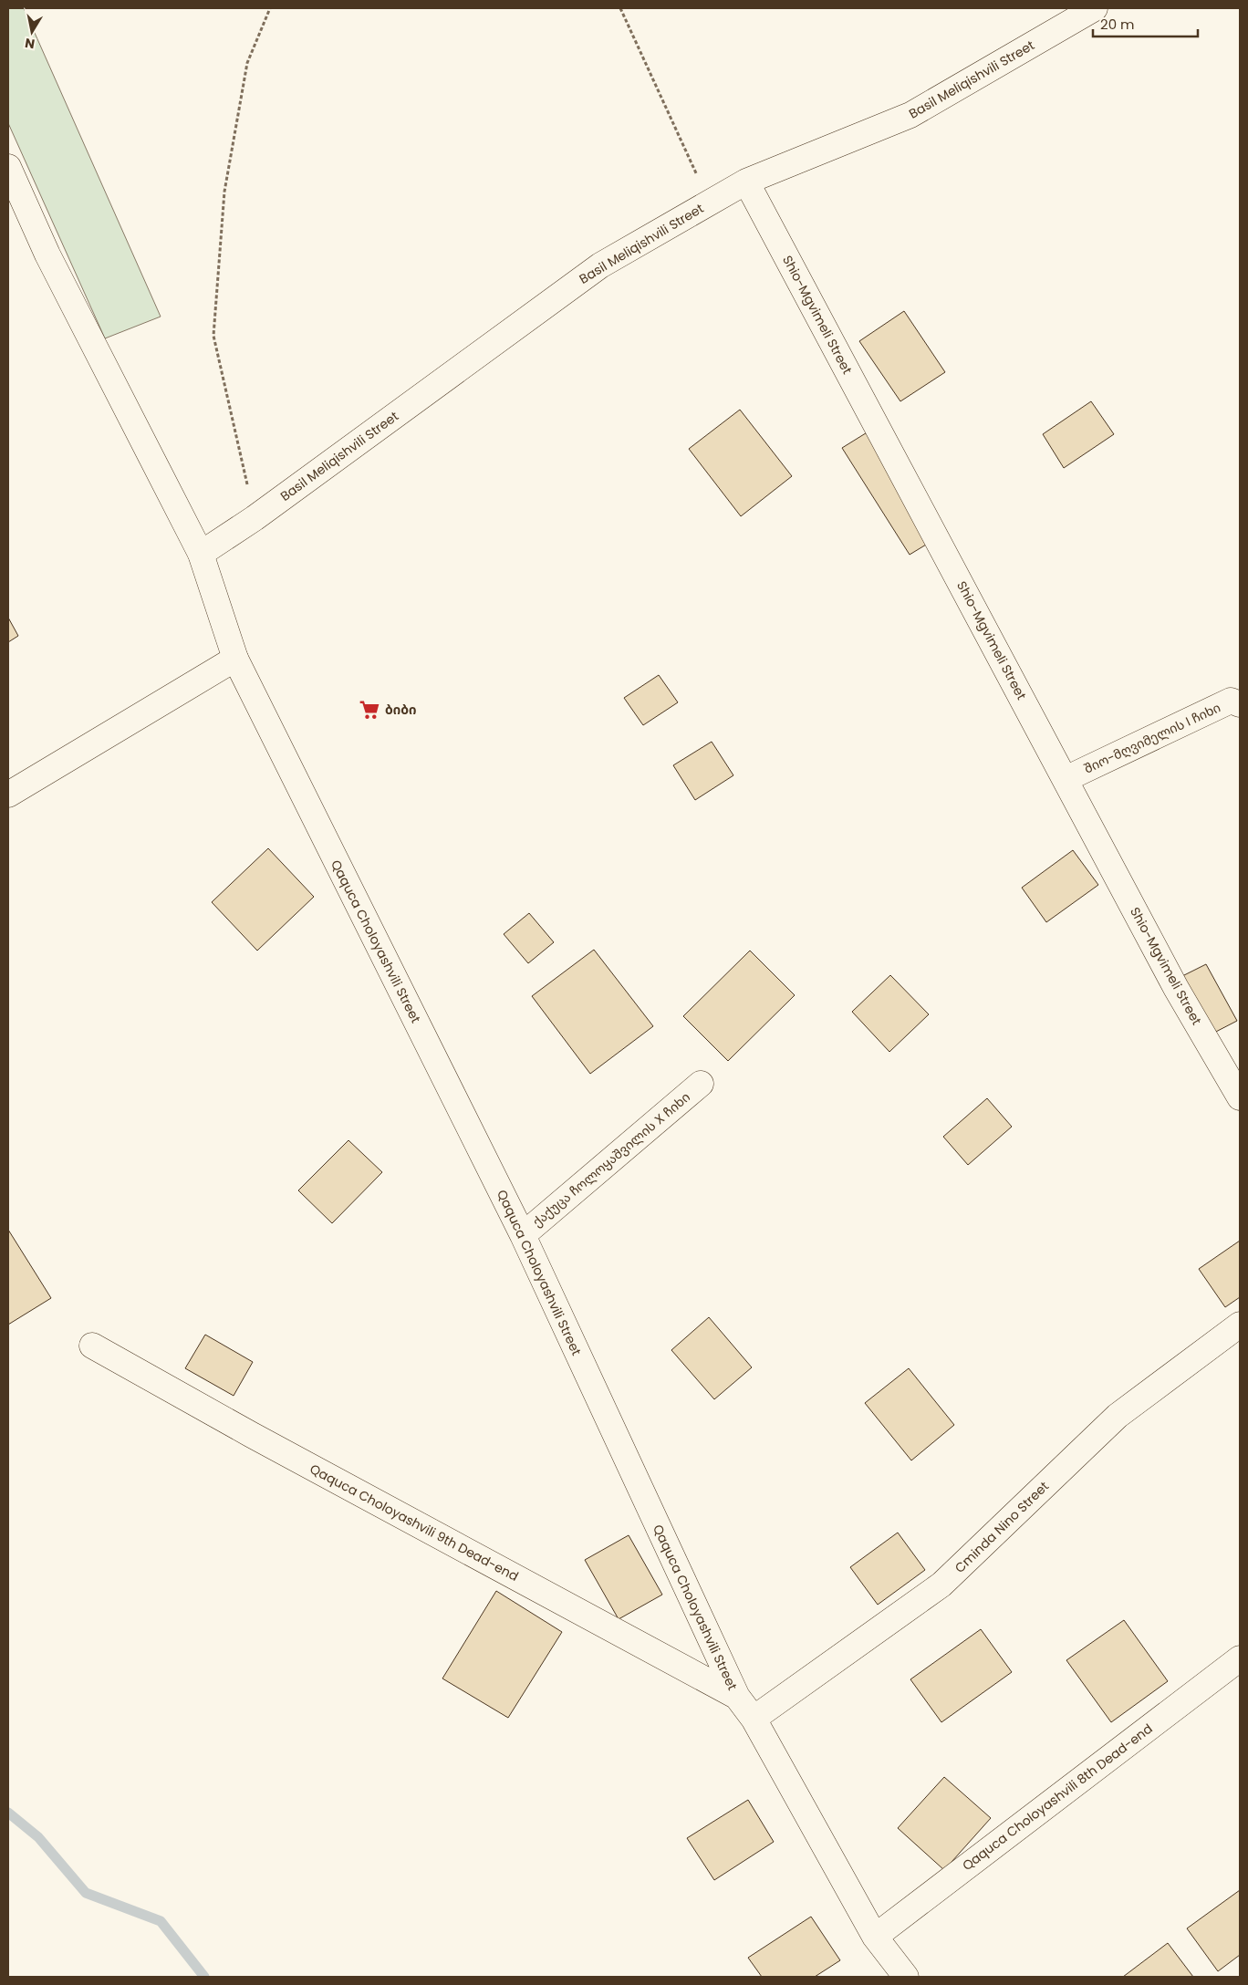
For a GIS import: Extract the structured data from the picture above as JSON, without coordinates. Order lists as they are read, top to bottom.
{
  "streets": {
    "street": [
      "Basil Meliqishvili Street",
      "Shio-Mgvimeli Street",
      "შიო-მღვიმელის I ჩიხი",
      "Qaquca Choloyashvili Street",
      "ქაქუცა ჩოლოყაშვილის X ჩიხი",
      "Qaquca Choloyashvili 9th Dead-end",
      "Cminda Nino Street",
      "Qaquca Choloyashvili 8th Dead-end"
    ]
  },
  "crossings": [
    ["Basil Meliqishvili Street", "Shio-Mgvimeli Street"],
    ["Basil Meliqishvili Street", "Qaquca Choloyashvili Street"],
    ["Shio-Mgvimeli Street", "შიო-მღვიმელის I ჩიხი"],
    ["Qaquca Choloyashvili Street", "ქაქუცა ჩოლოყაშვილის X ჩიხი"],
    ["Qaquca Choloyashvili Street", "Qaquca Choloyashvili 9th Dead-end"],
    ["Qaquca Choloyashvili Street", "Cminda Nino Street"],
    ["Qaquca Choloyashvili Street", "Qaquca Choloyashvili 8th Dead-end"]
  ],
  "places": {
    "supermarket": ["ბიბი"]
  },
  "scale_bar": "20 m",
  "north": "bottom"
}
